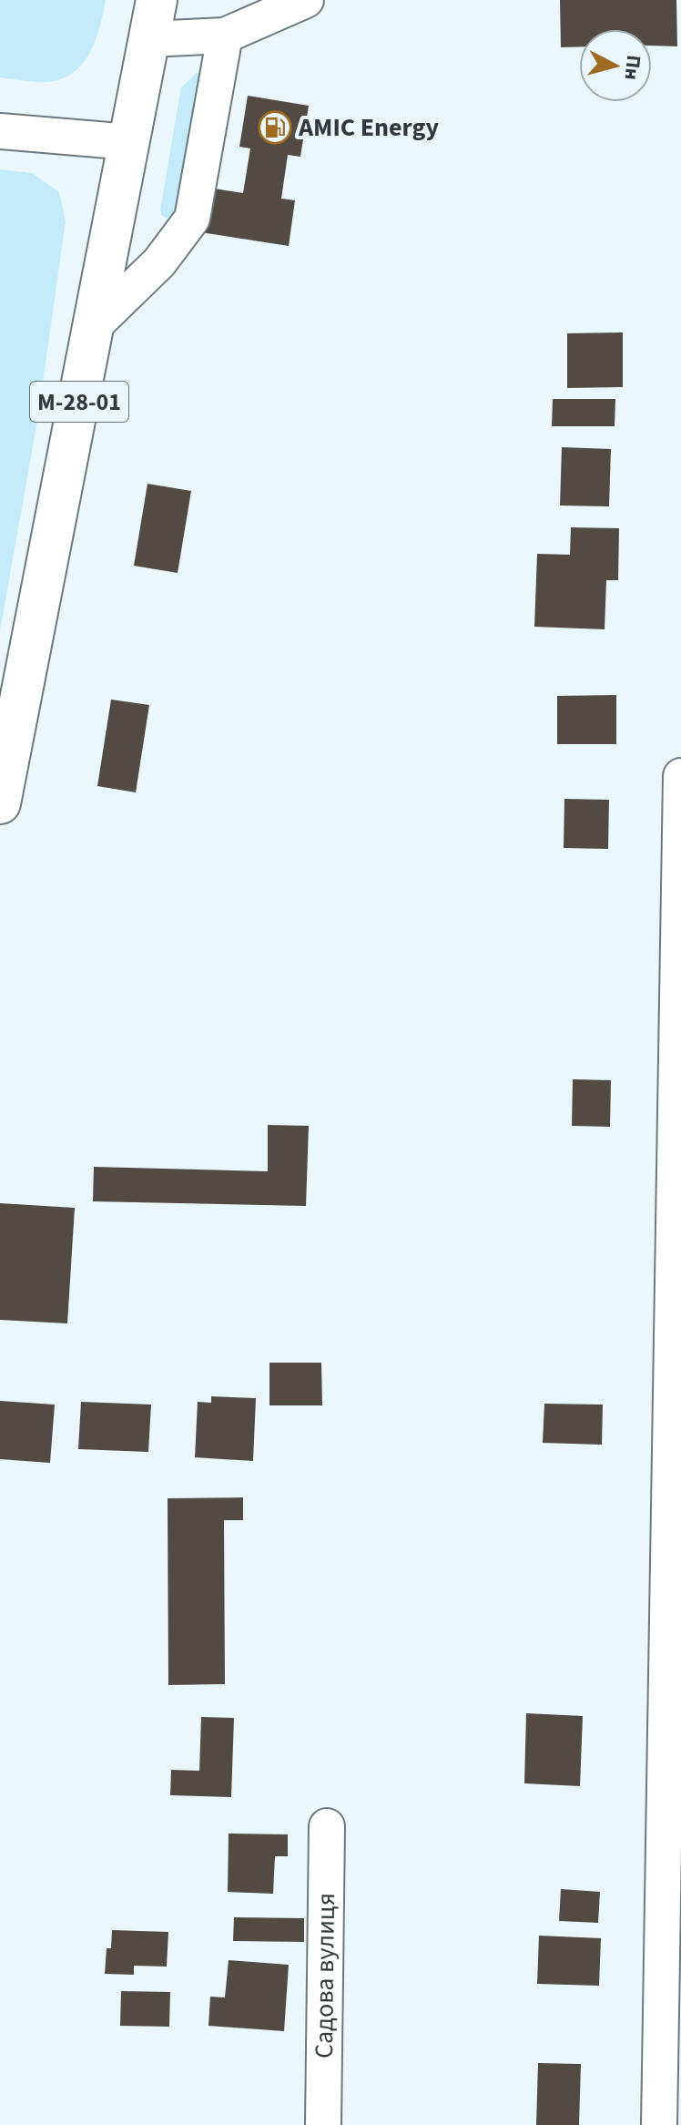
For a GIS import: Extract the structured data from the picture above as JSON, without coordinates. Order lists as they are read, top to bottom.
{
  "streets": {
    "highway": ["М-28-01"],
    "street": ["Садова вулиця"]
  },
  "places": {
    "fuel station": ["AMIC Energy"]
  },
  "north": "right"
}
